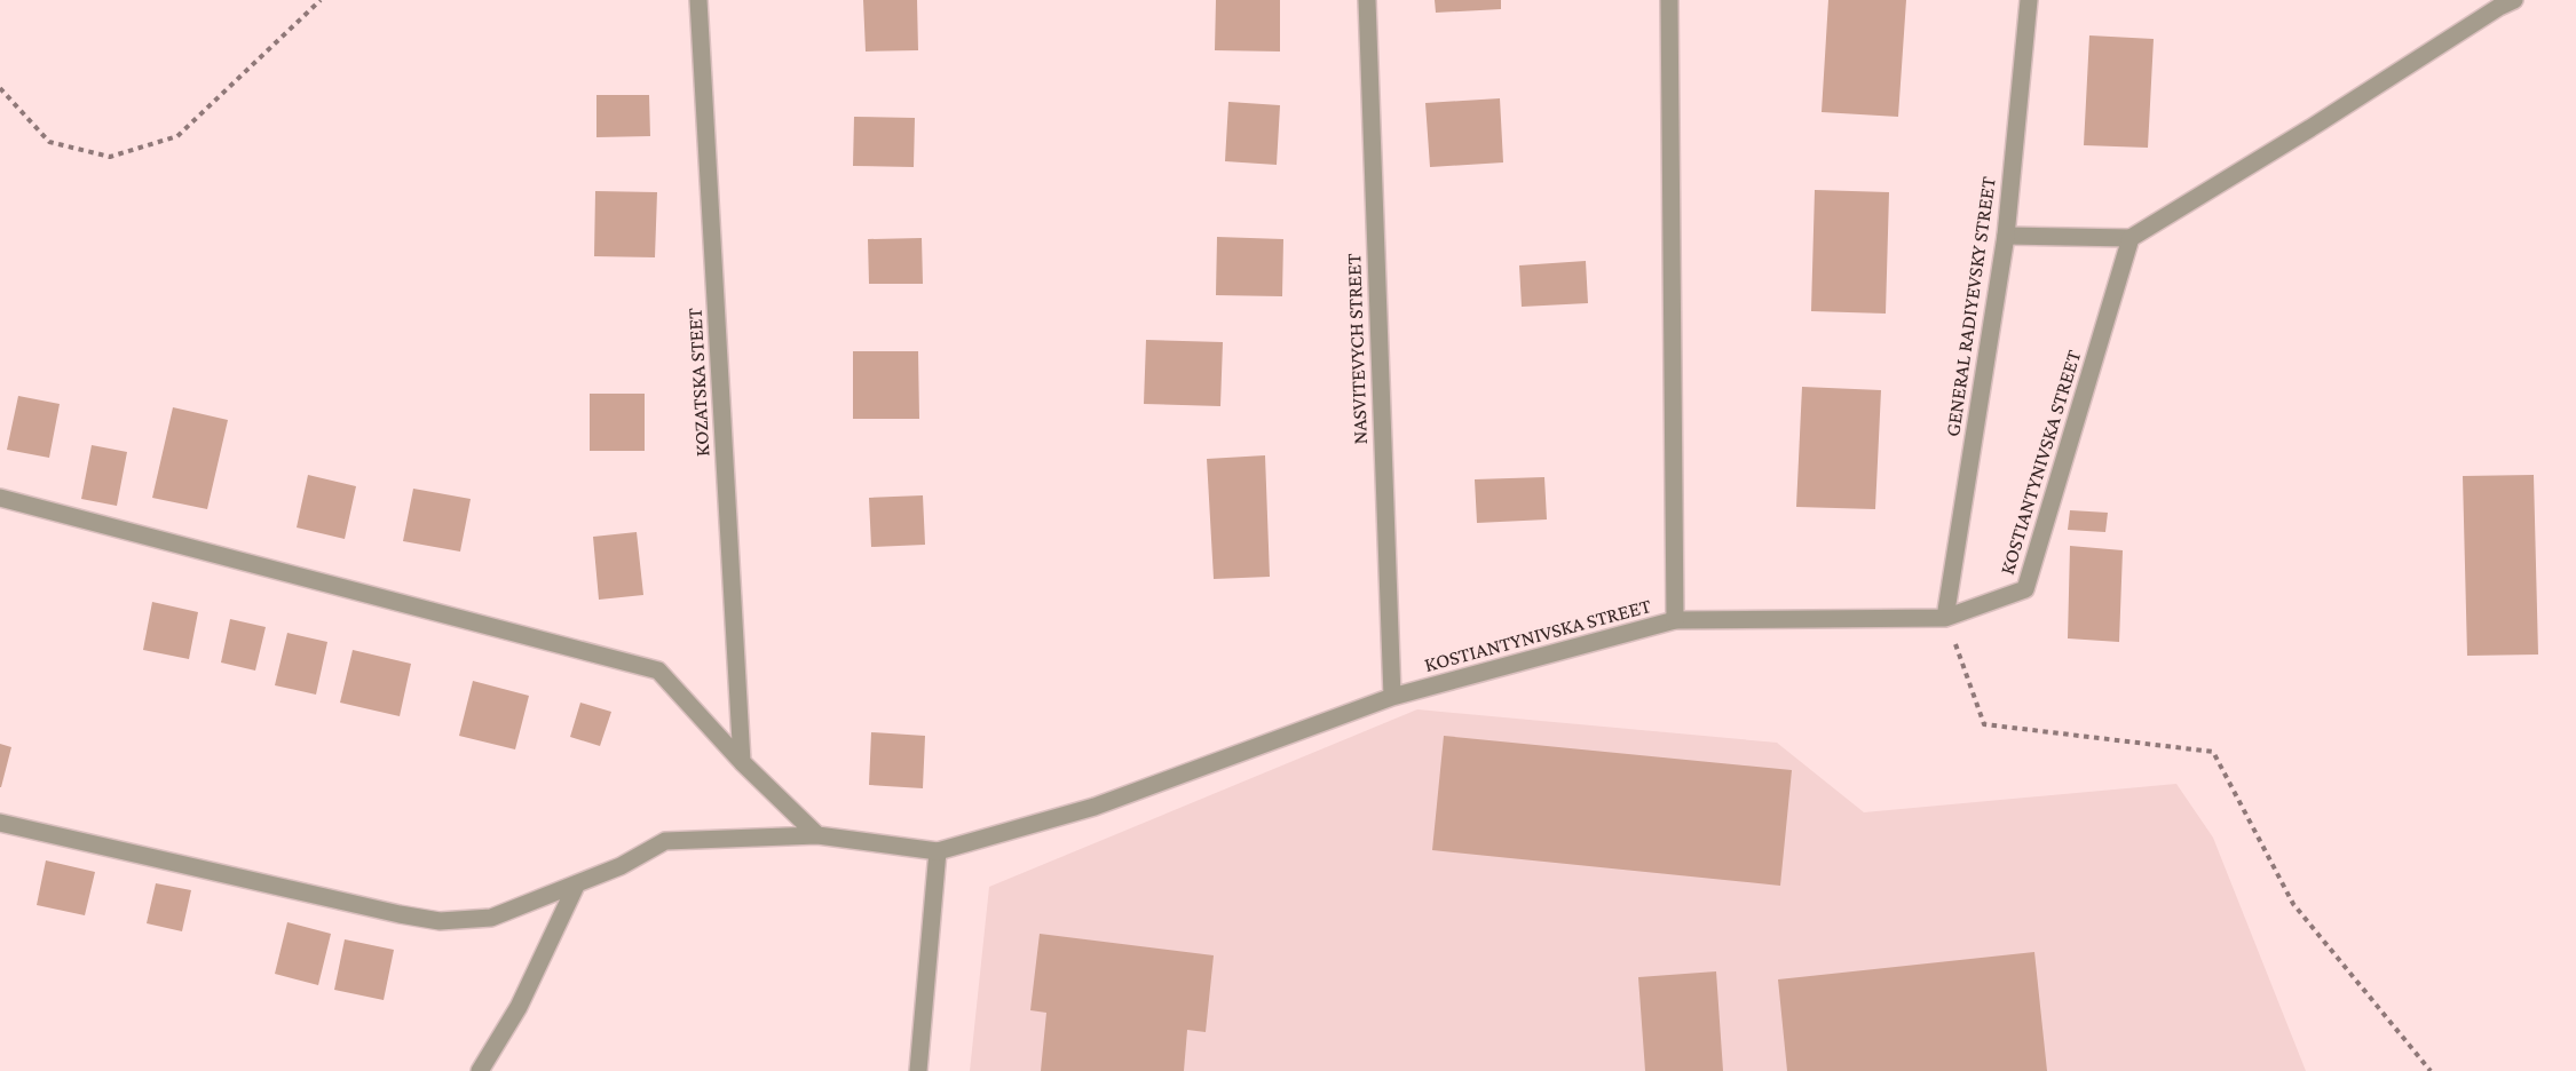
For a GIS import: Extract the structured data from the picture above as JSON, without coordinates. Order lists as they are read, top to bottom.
{
  "streets": {
    "street": [
      "GENERAL RADIYEVSKY STREET",
      "NASVITEVYCH STREET",
      "KOZATSKA STEET",
      "KOSTIANTYNIVSKA STREET"
    ]
  },
  "crossings": [
    ["GENERAL RADIYEVSKY STREET", "KOSTIANTYNIVSKA STREET"],
    ["NASVITEVYCH STREET", "KOSTIANTYNIVSKA STREET"]
  ]
}
